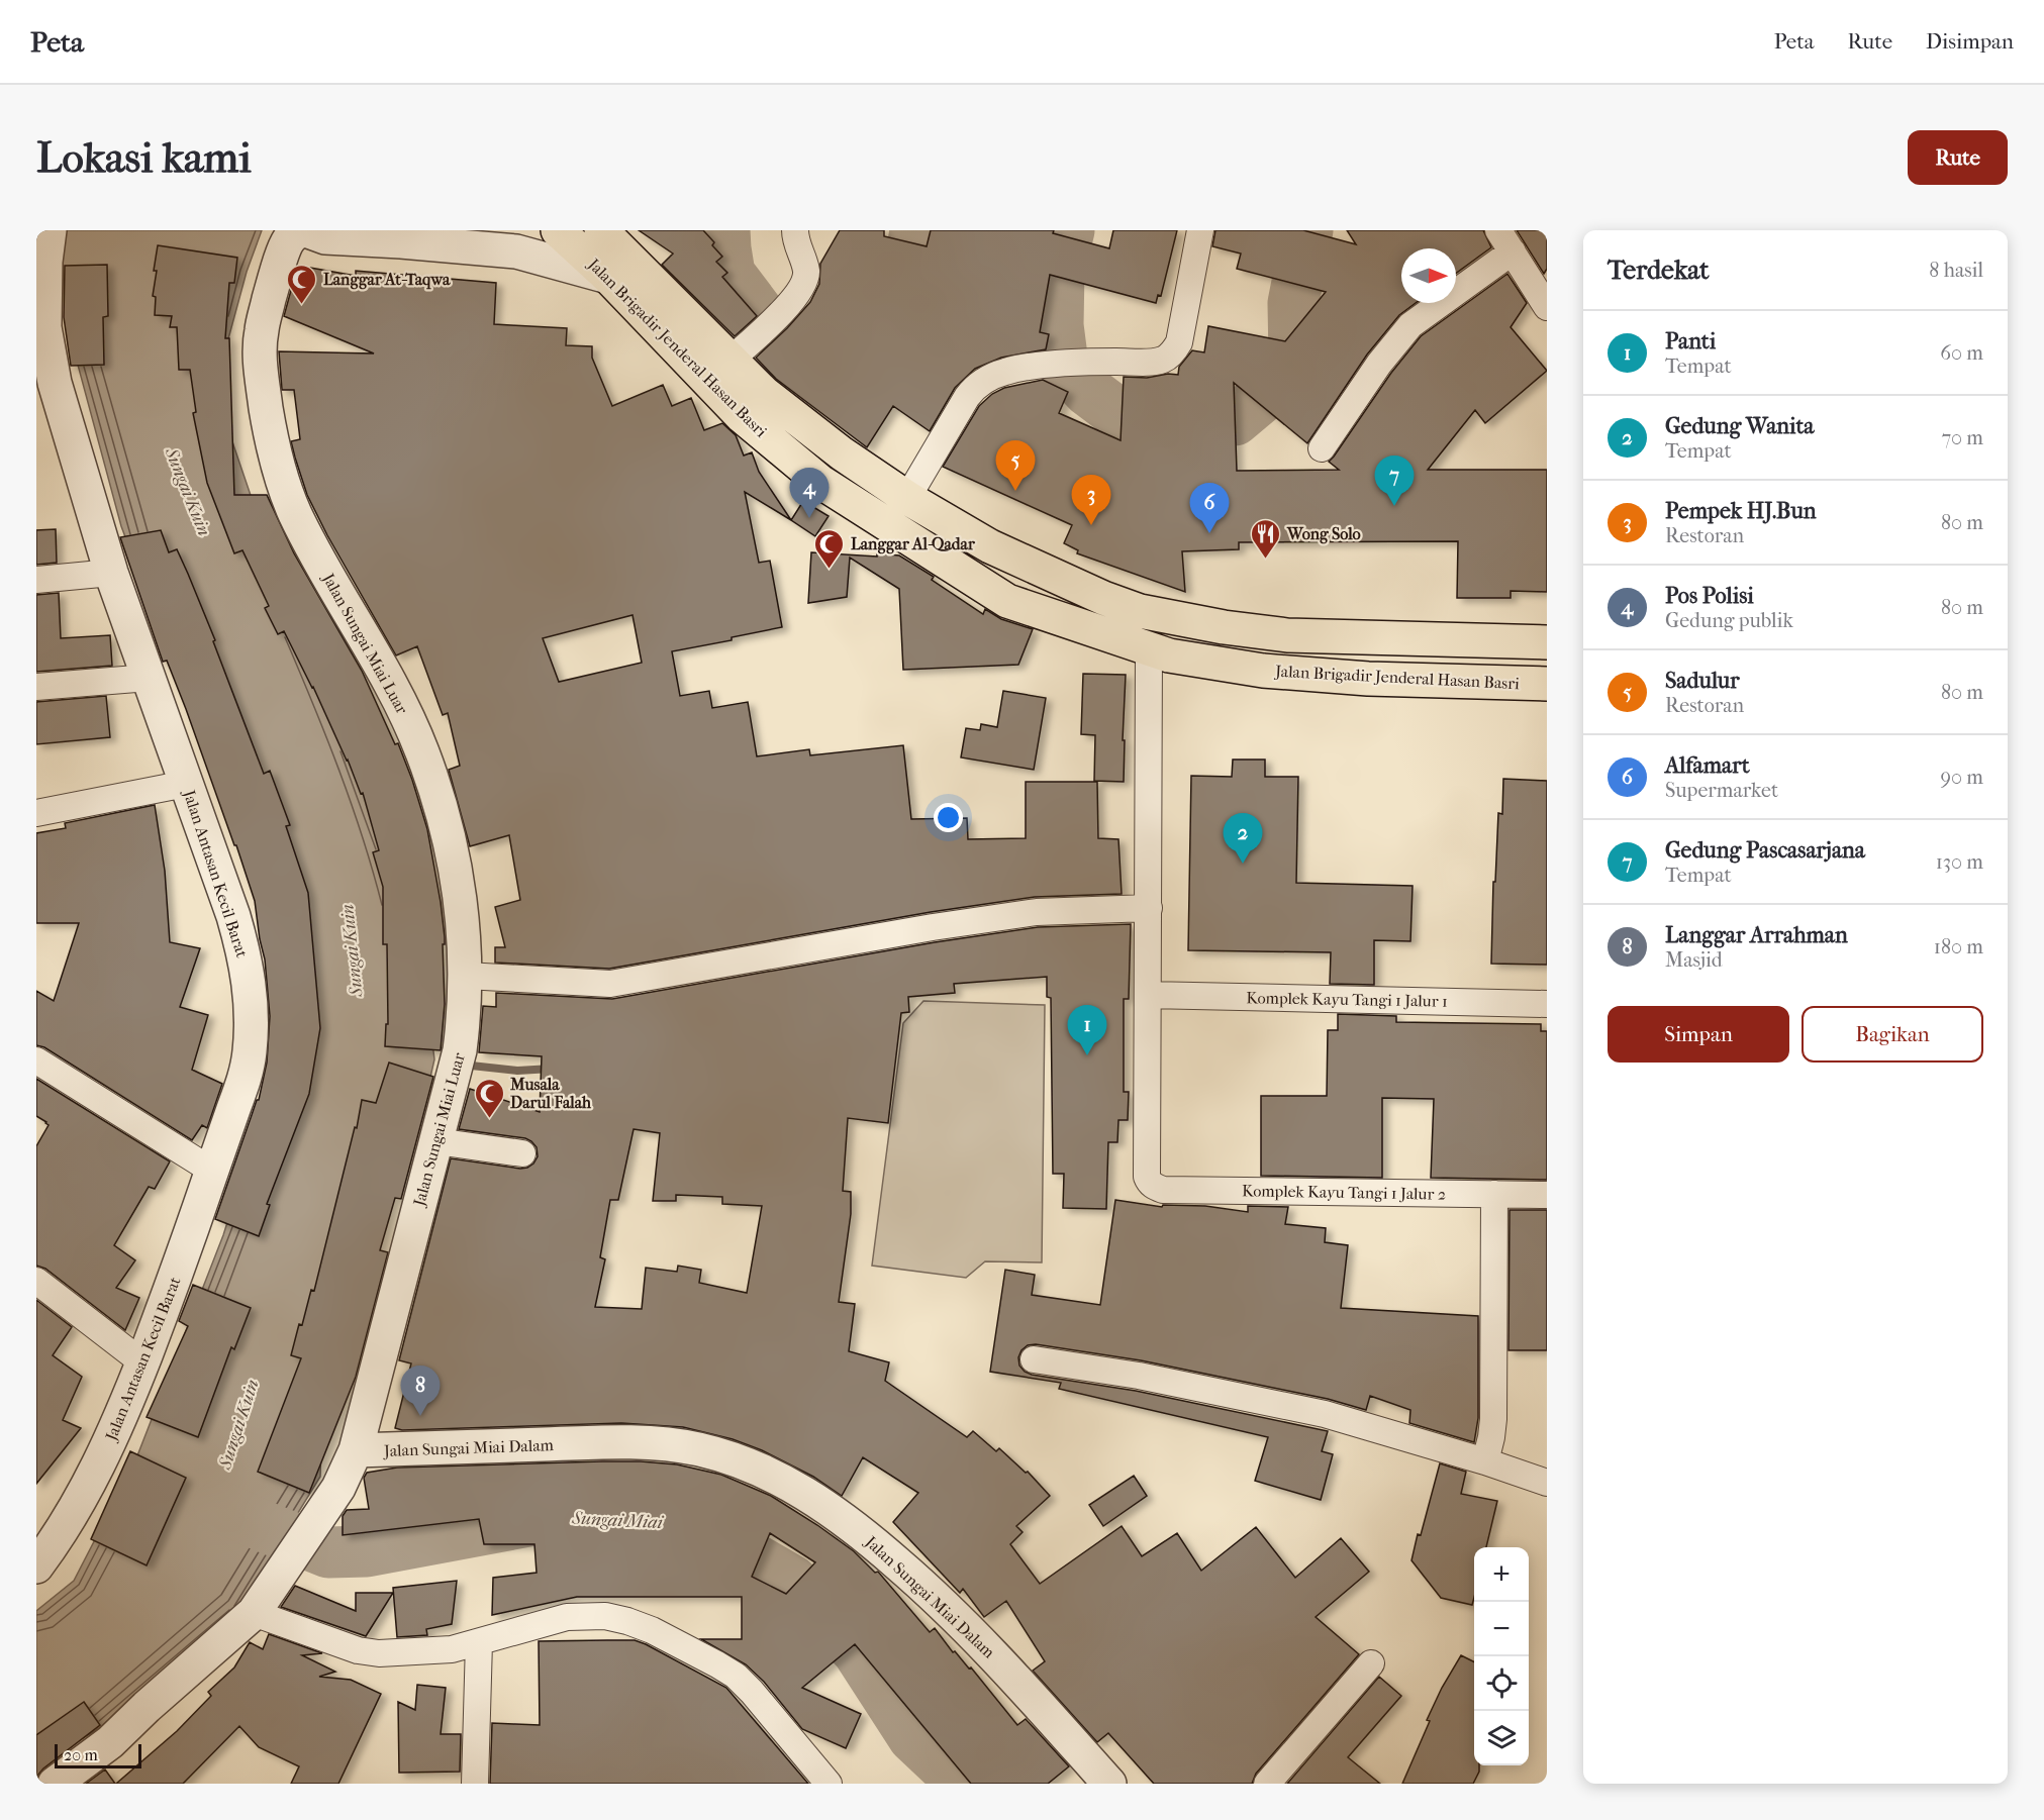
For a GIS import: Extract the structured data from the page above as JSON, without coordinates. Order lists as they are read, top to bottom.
{
  "streets": {
    "highway": ["Jalan Brigadir Jenderal Hasan Basri"],
    "street": [
      "Jalan Sungai Miai Luar",
      "Jalan Antasan Kecil Barat",
      "Komplek Kayu Tangi 1 Jalur 1",
      "Komplek Kayu Tangi 1 Jalur 2",
      "Jalan Sungai Miai Dalam"
    ]
  },
  "crossings": [
    ["Jalan Sungai Miai Luar", "Jalan Sungai Miai Dalam"],
    ["Komplek Kayu Tangi 1 Jalur 1", "Komplek Kayu Tangi 1 Jalur 2"]
  ],
  "water": ["Sungai Kuin", "Sungai Miai"],
  "places": {
    "mosque": ["Langgar At-Taqwa", "Langgar Al-Qadar", "Musala Darul Falah"],
    "restaurant": ["Wong Solo"]
  },
  "scale_bar": "20 m",
  "north": "right",
  "page": {
    "header": "Peta",
    "nav": ["Peta", "Rute", "Disimpan"],
    "buttons": [
      "Rute",
      ["Simpan", "Bagikan"]
    ],
    "title": "Lokasi kami",
    "heading": ["Terdekat", "8 hasil"],
    "list": [
      {
        "mark": "1",
        "name": "Panti",
        "note": "Tempat",
        "value": "60 m"
      },
      {
        "mark": "2",
        "name": "Gedung Wanita",
        "note": "Tempat",
        "value": "70 m"
      },
      {
        "mark": "3",
        "name": "Pempek HJ.Bun",
        "note": "Restoran",
        "value": "80 m"
      },
      {
        "mark": "4",
        "name": "Pos Polisi",
        "note": "Gedung publik",
        "value": "80 m"
      },
      {
        "mark": "5",
        "name": "Sadulur",
        "note": "Restoran",
        "value": "80 m"
      },
      {
        "mark": "6",
        "name": "Alfamart",
        "note": "Supermarket",
        "value": "90 m"
      },
      {
        "mark": "7",
        "name": "Gedung Pascasarjana",
        "note": "Tempat",
        "value": "130 m"
      },
      {
        "mark": "8",
        "name": "Langgar Arrahman",
        "note": "Masjid",
        "value": "180 m"
      }
    ],
    "pins": [
      "5",
      "7",
      "4",
      "3",
      "6",
      "2",
      "1",
      "8"
    ],
    "map_buttons": ["+", "−"],
    "scale": "20 m"
  }
}
